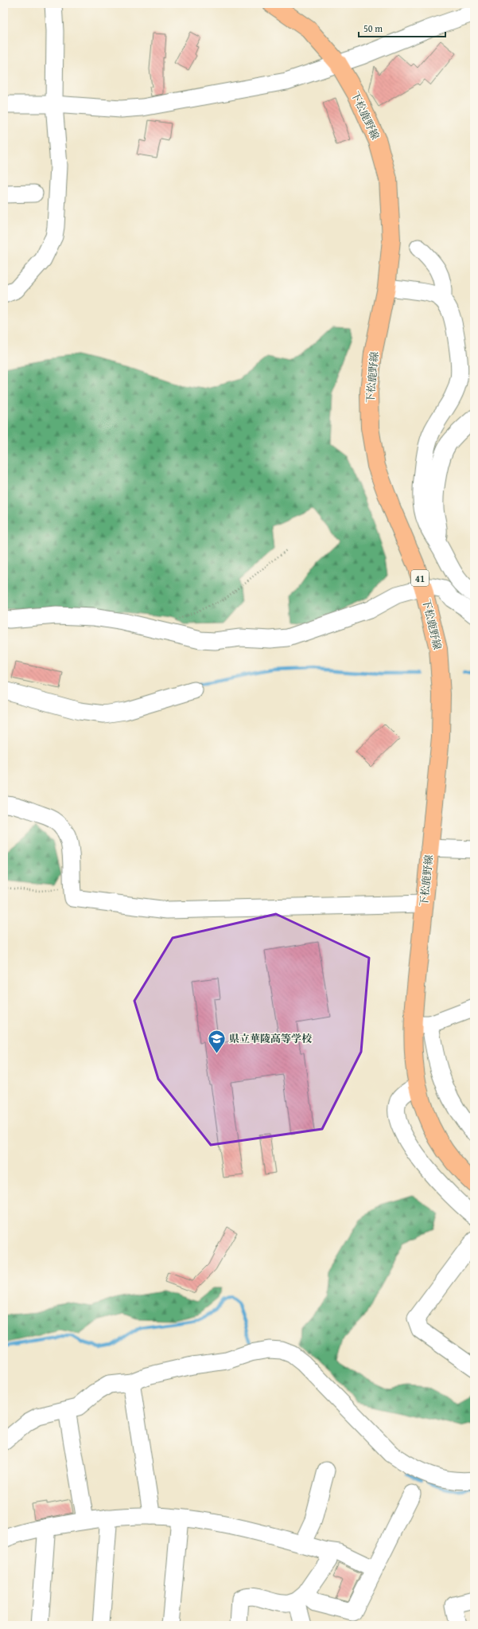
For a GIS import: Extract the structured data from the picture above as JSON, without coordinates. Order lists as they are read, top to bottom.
{
  "streets": {
    "main road": ["下松鹿野線", "41"]
  },
  "places": {
    "school or university": ["県立華陵高等学校"]
  },
  "scale_bar": "50 m"
}
